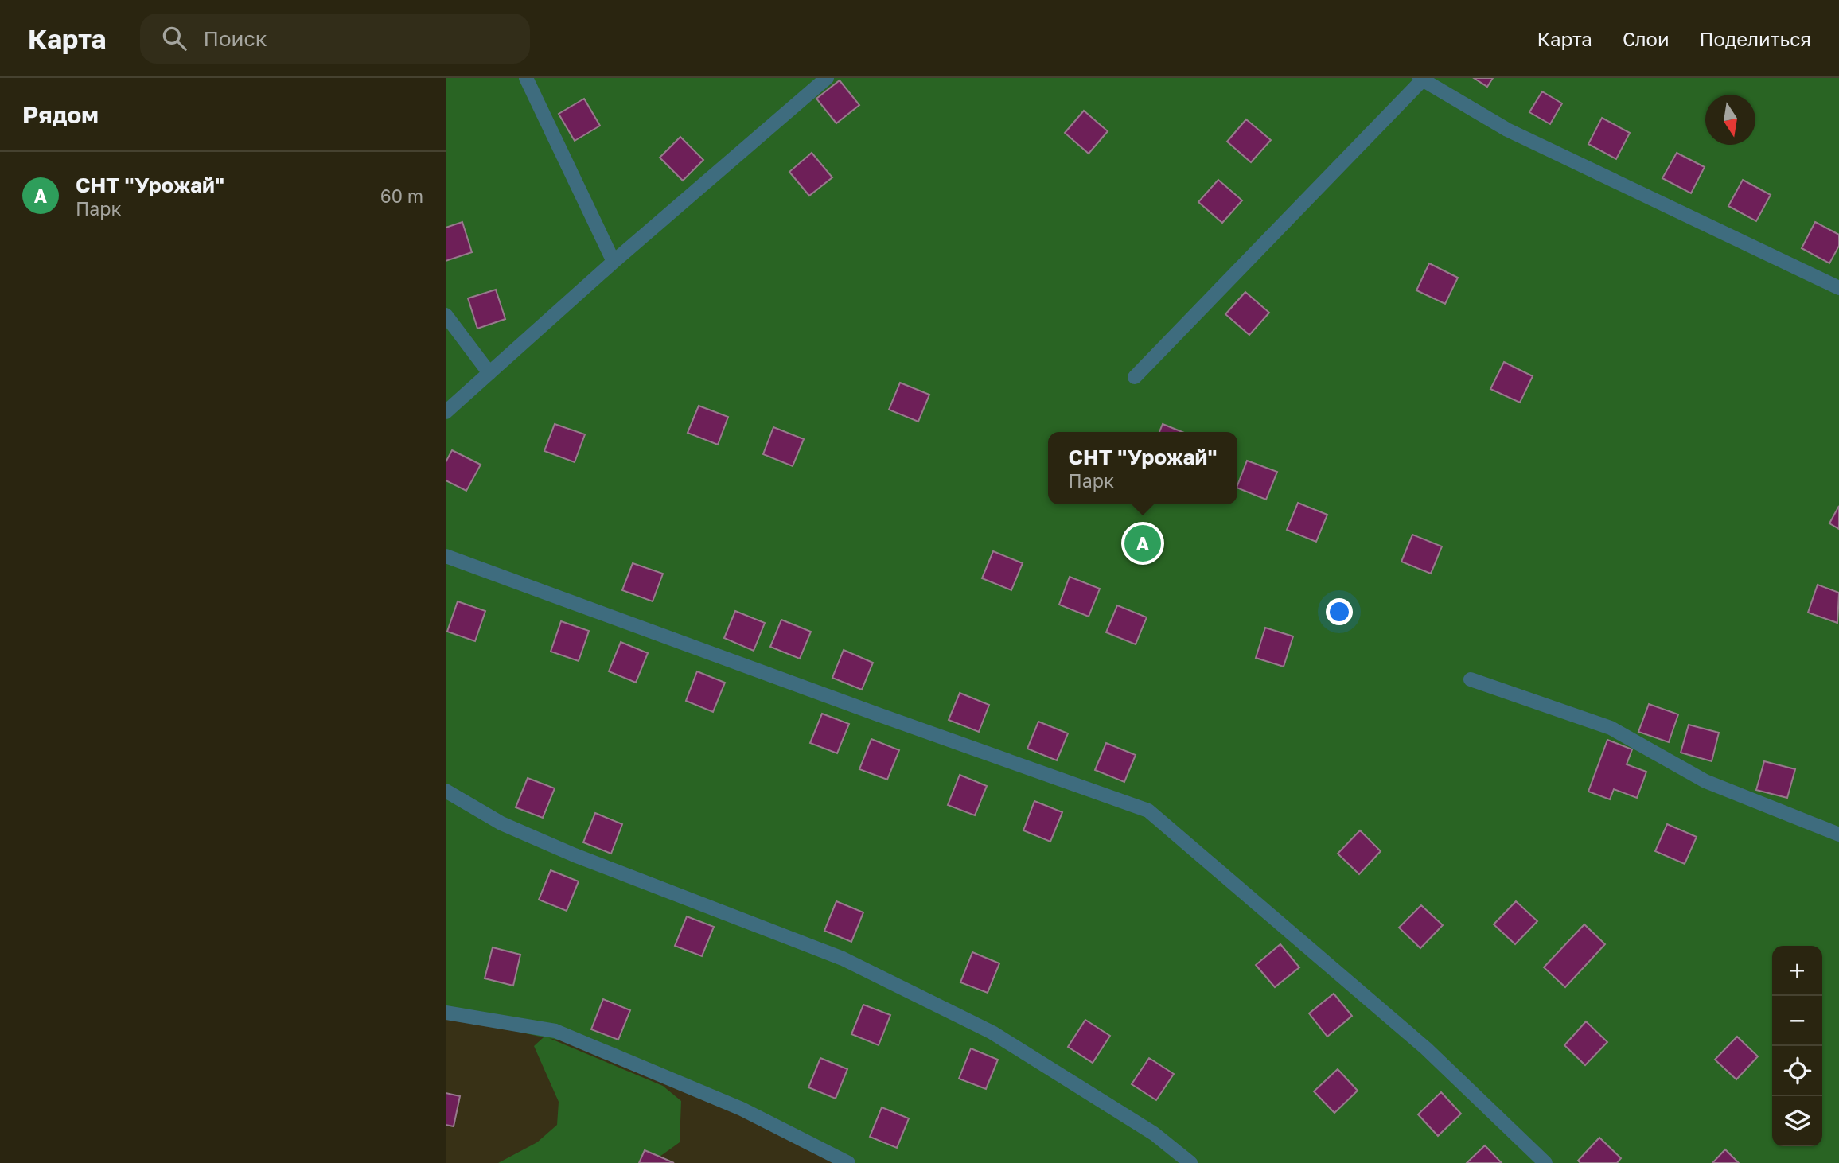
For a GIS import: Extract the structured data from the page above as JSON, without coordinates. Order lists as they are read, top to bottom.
{
  "north": "bottom",
  "page": {
    "header": "Карта",
    "search": "Поиск",
    "nav": ["Карта", "Слои", "Поделиться"],
    "heading": "Рядом",
    "list": [
      {
        "mark": "A",
        "name": "СНТ \"Урожай\"",
        "note": "Парк",
        "value": "60 m"
      }
    ],
    "popup": ["СНТ \"Урожай\"", "Парк"],
    "pins": "A",
    "map_buttons": ["+", "−"]
  }
}
